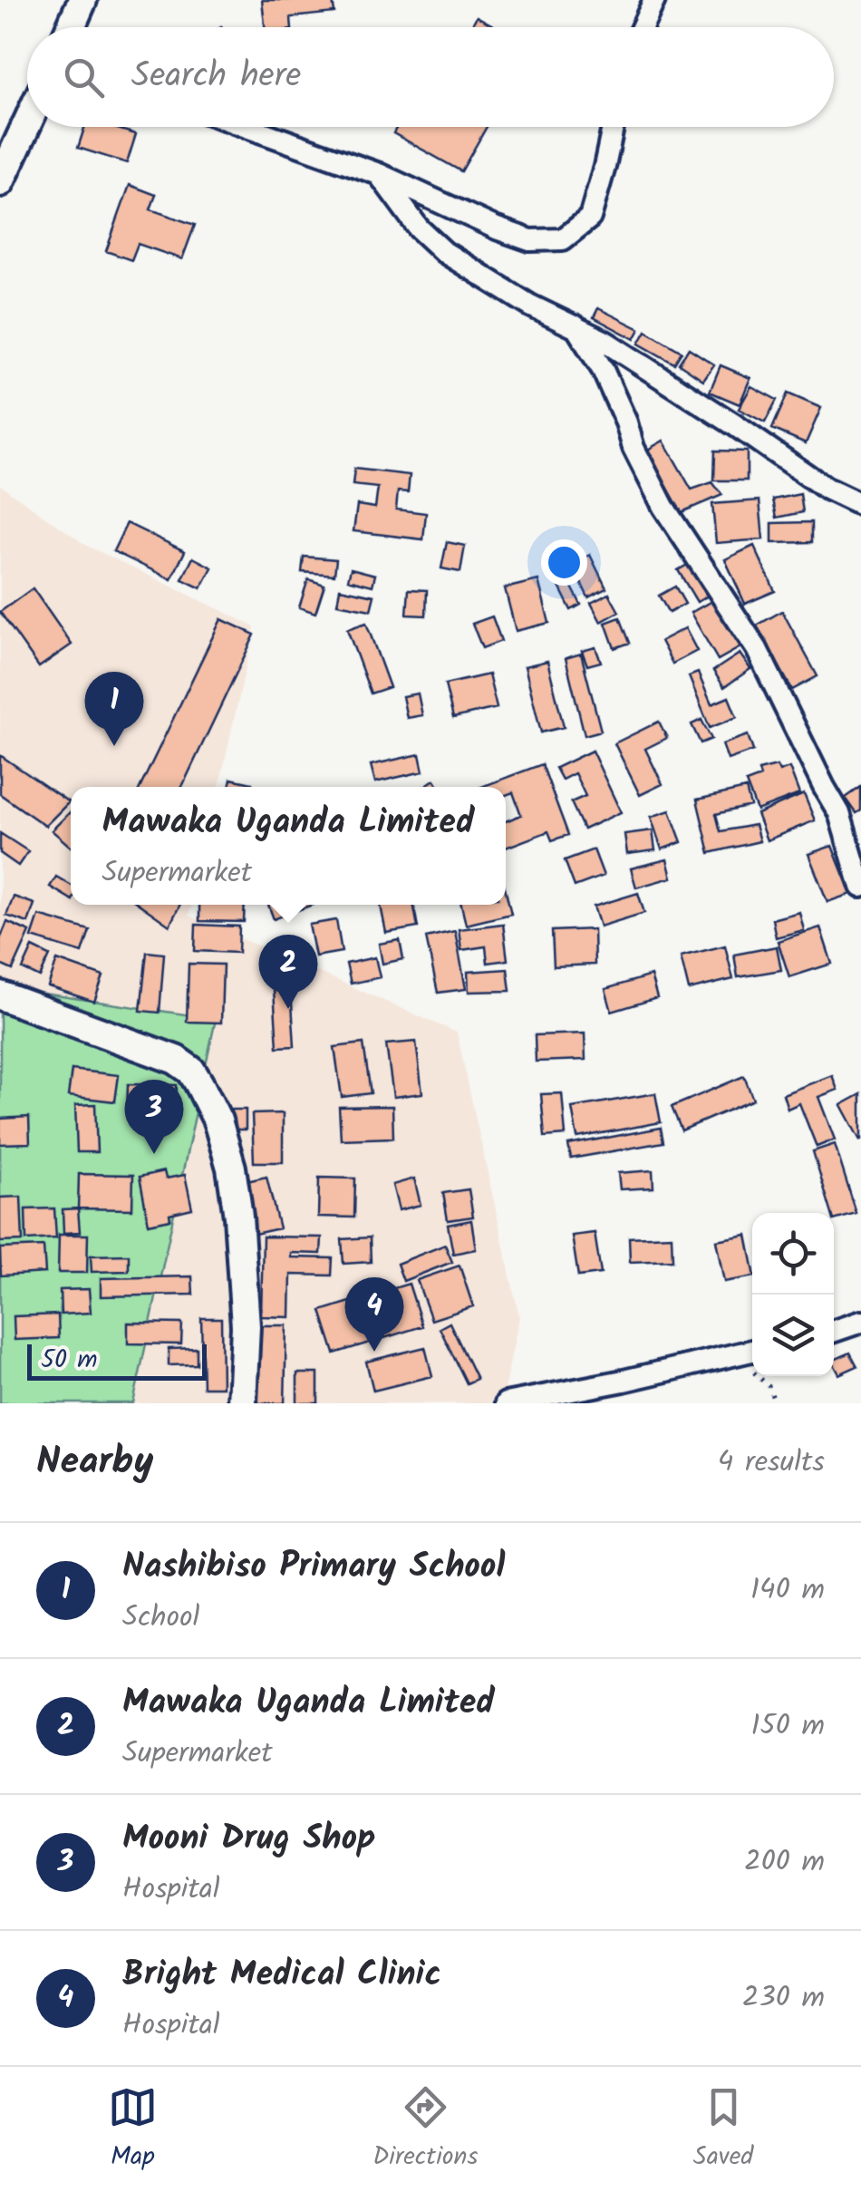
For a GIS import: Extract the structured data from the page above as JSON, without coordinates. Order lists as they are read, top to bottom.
{
  "scale_bar": "50 m",
  "page": {
    "search": "Search here",
    "pins": [
      "1",
      "2",
      "3",
      "4"
    ],
    "popup": ["Mawaka Uganda Limited", "Supermarket"],
    "scale": "50 m",
    "heading": ["Nearby", "4 results"],
    "list": [
      {
        "mark": "1",
        "name": "Nashibiso Primary School",
        "note": "School",
        "value": "140 m"
      },
      {
        "mark": "2",
        "name": "Mawaka Uganda Limited",
        "note": "Supermarket",
        "value": "150 m"
      },
      {
        "mark": "3",
        "name": "Mooni Drug Shop",
        "note": "Hospital",
        "value": "200 m"
      },
      {
        "mark": "4",
        "name": "Bright Medical Clinic",
        "note": "Hospital",
        "value": "230 m"
      }
    ],
    "nav": ["Map", "Directions", "Saved"]
  }
}
